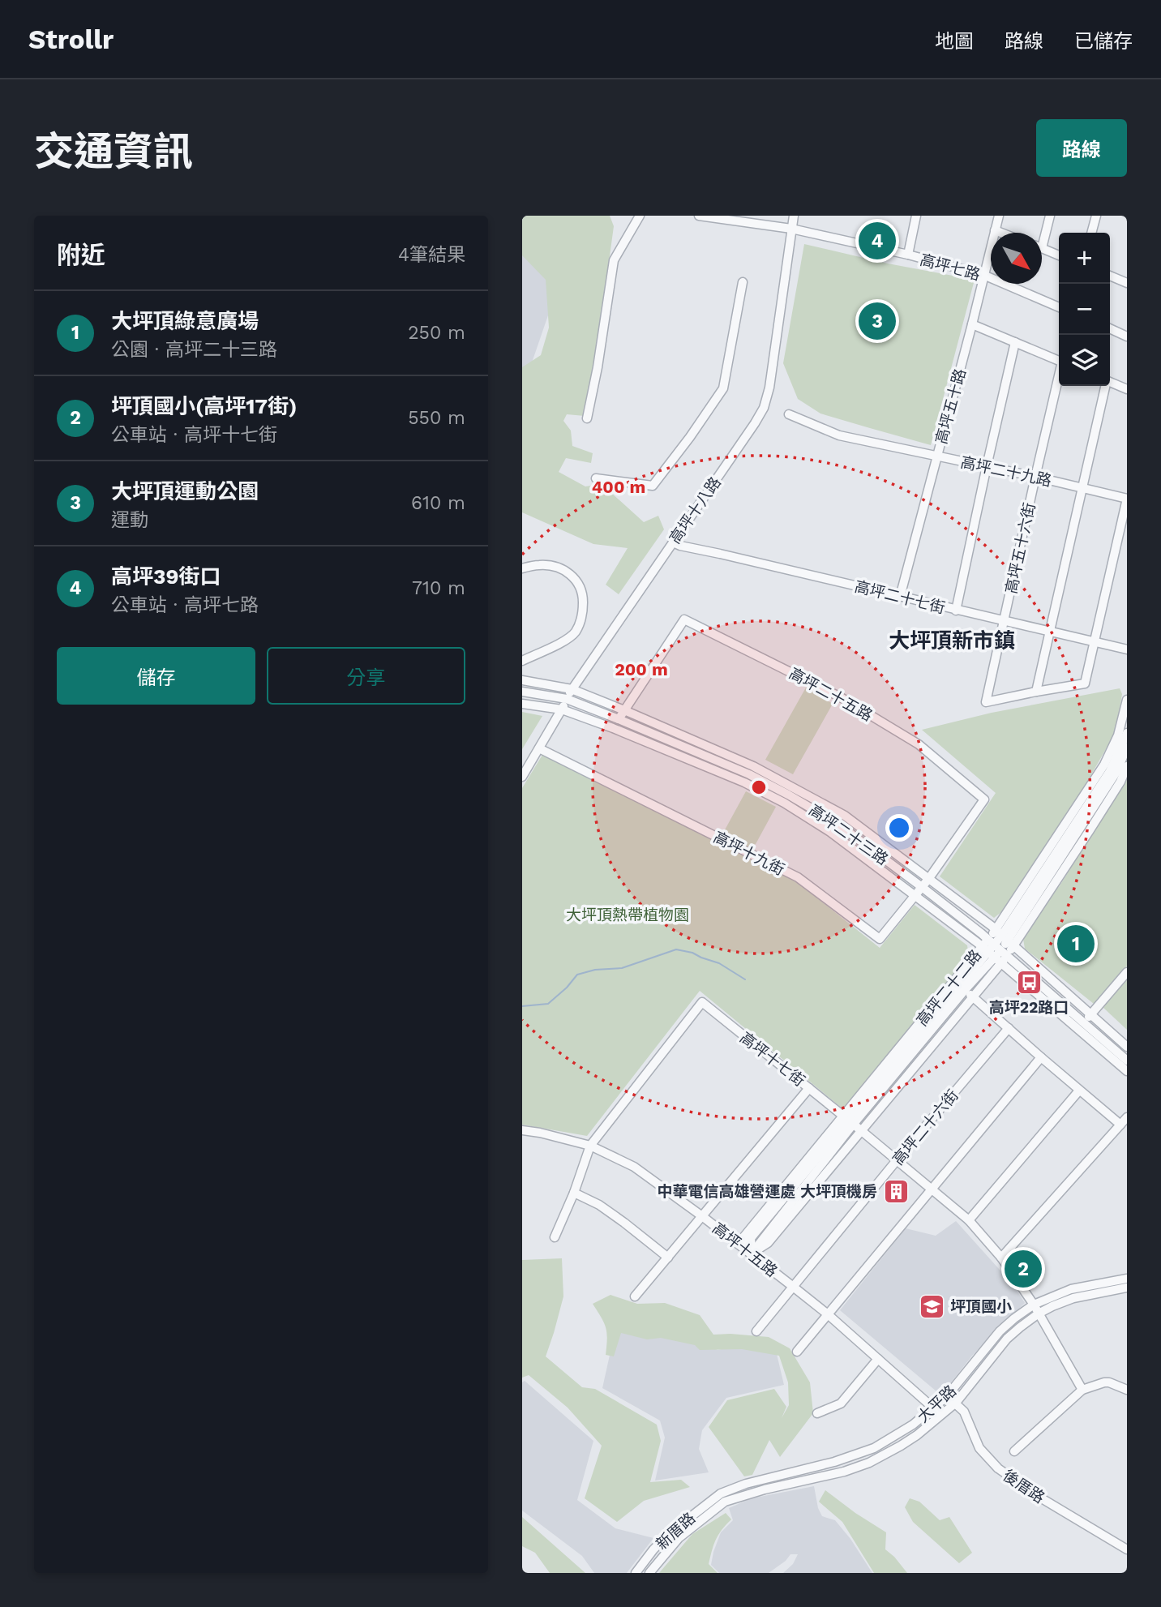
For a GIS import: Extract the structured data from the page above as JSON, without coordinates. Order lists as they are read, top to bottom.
{
  "streets": {
    "street": [
      "高坪七路",
      "高坪五十路",
      "高坪二十九路",
      "高坪十八路",
      "高坪五十六街",
      "高坪二十七街",
      "高坪二十五路",
      "高坪二十三路",
      "高坪十九街",
      "高坪二十二路",
      "高坪十七街",
      "高坪二十六街",
      "高坪十五路",
      "大平路",
      "後厝路",
      "新厝路"
    ]
  },
  "crossings": [
    ["高坪七路", "高坪五十路"],
    ["高坪七路", "高坪十八路"],
    ["高坪五十路", "高坪二十九路"],
    ["高坪五十路", "高坪二十七街"],
    ["高坪二十九路", "高坪五十六街"],
    ["高坪十八路", "高坪二十七街"],
    ["高坪十八路", "高坪二十三路"],
    ["高坪十八路", "高坪十九街"],
    ["高坪五十六街", "高坪二十七街"],
    ["高坪二十五路", "高坪二十三路"],
    ["高坪二十五路", "高坪十九街"],
    ["高坪二十三路", "高坪十九街"],
    ["高坪二十三路", "高坪二十二路"],
    ["高坪二十二路", "高坪十七街"],
    ["高坪二十二路", "高坪十五路"],
    ["高坪十七街", "高坪二十六街"],
    ["高坪十七街", "高坪十五路"],
    ["高坪十七街", "大平路"],
    ["高坪二十六街", "高坪十五路"],
    ["高坪十五路", "大平路"],
    ["大平路", "後厝路"],
    ["大平路", "新厝路"]
  ],
  "districts": ["大坪頂新市鎮"],
  "parks": ["大坪頂熱帶植物園"],
  "places": {
    "bus stop": ["高坪22路口"],
    "building": ["中華電信高雄營運處 大坪頂機房"],
    "school or university": ["坪頂國小"]
  },
  "north": "bottom right",
  "page": {
    "header": "Strollr",
    "nav": ["地圖", "路線", "已儲存"],
    "title": "交通資訊",
    "buttons": [
      "路線",
      ["儲存", "分享"]
    ],
    "heading": ["附近", "4筆結果"],
    "pins": [
      "4",
      "3",
      "1",
      "2"
    ],
    "map_buttons": ["+", "−"],
    "list": [
      {
        "mark": "1",
        "name": "大坪頂綠意廣場",
        "note": "公園 · 高坪二十三路",
        "value": "250 m"
      },
      {
        "mark": "2",
        "name": "坪頂國小(高坪17街)",
        "note": "公車站 · 高坪十七街",
        "value": "550 m"
      },
      {
        "mark": "3",
        "name": "大坪頂運動公園",
        "note": "運動",
        "value": "610 m"
      },
      {
        "mark": "4",
        "name": "高坪39街口",
        "note": "公車站 · 高坪七路",
        "value": "710 m"
      }
    ]
  },
  "rings": ["400 m", "200 m"]
}
